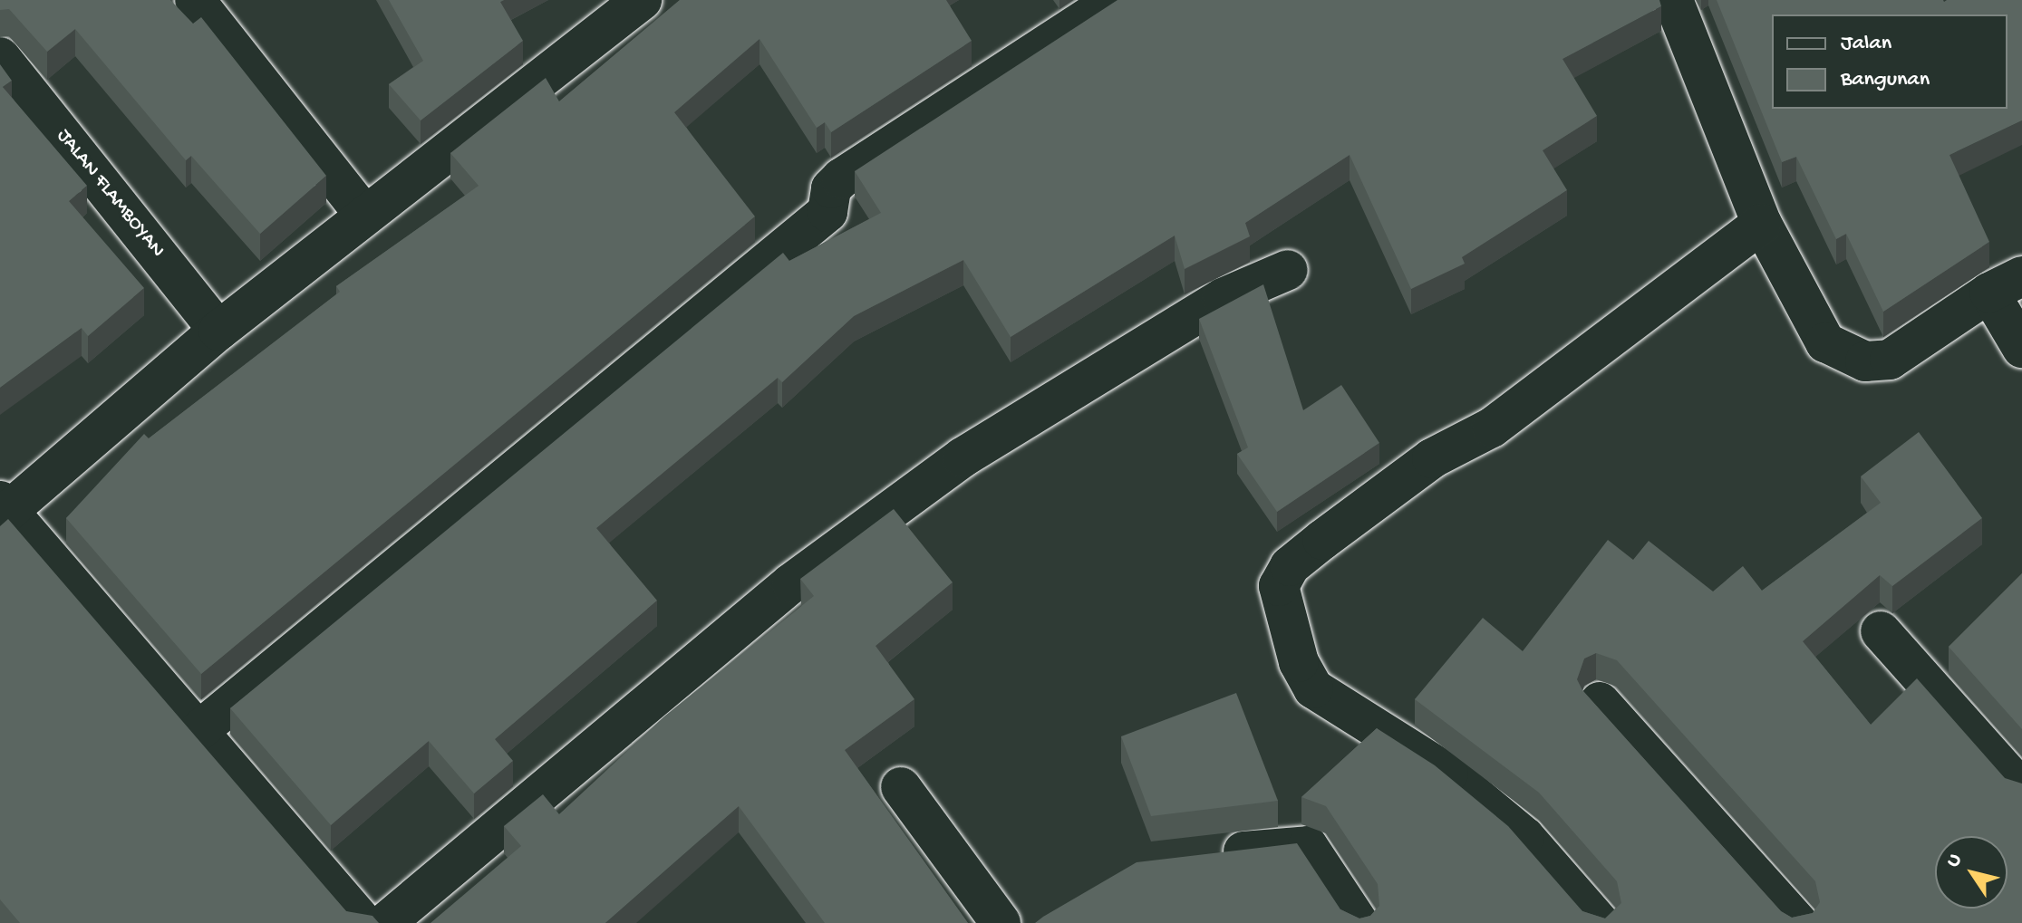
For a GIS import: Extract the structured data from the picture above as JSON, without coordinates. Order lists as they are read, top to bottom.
{
  "streets": {
    "street": ["JALAN FLAMBOYAN"]
  },
  "legend": ["Jalan", "Bangunan"],
  "north": "top left"
}
